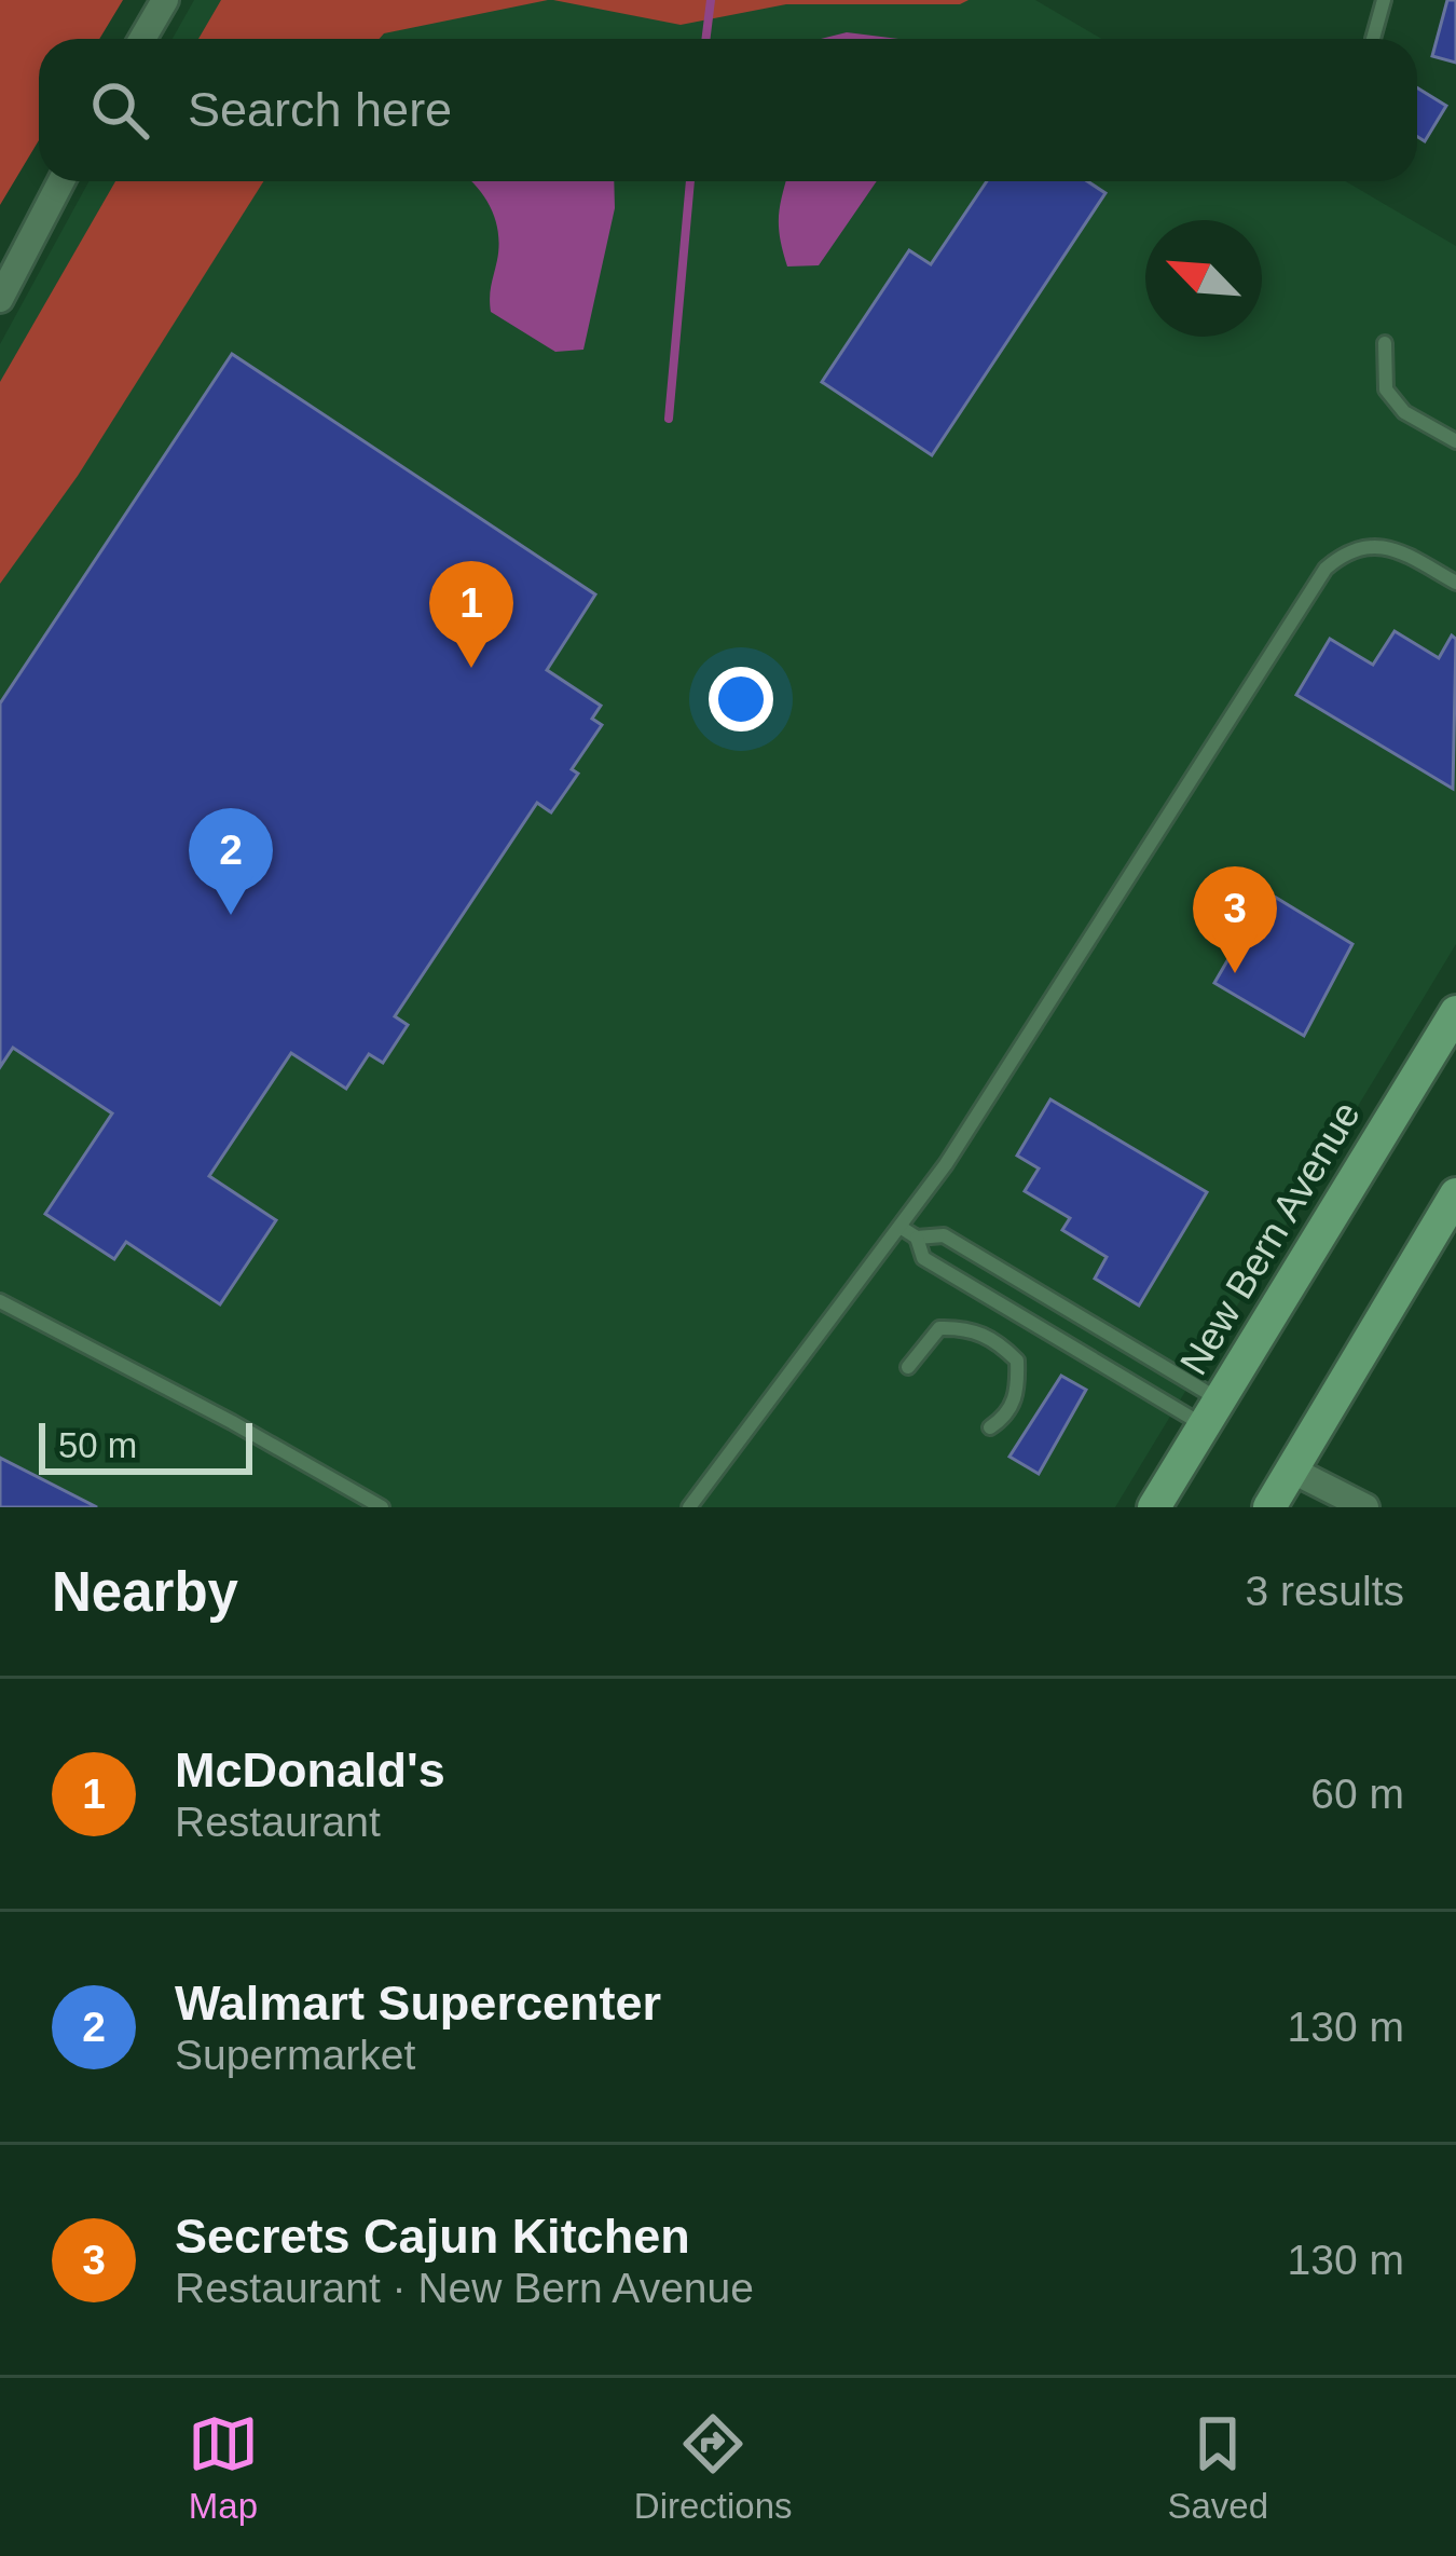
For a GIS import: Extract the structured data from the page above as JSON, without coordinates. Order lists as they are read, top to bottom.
{
  "streets": {
    "main road": ["New Bern Avenue"]
  },
  "scale_bar": "50 m",
  "north": "top left",
  "page": {
    "search": "Search here",
    "pins": ["1", "2", "3"],
    "scale": "50 m",
    "heading": ["Nearby", "3 results"],
    "list": [
      {
        "mark": "1",
        "name": "McDonald's",
        "note": "Restaurant",
        "value": "60 m"
      },
      {
        "mark": "2",
        "name": "Walmart Supercenter",
        "note": "Supermarket",
        "value": "130 m"
      },
      {
        "mark": "3",
        "name": "Secrets Cajun Kitchen",
        "note": "Restaurant · New Bern Avenue",
        "value": "130 m"
      }
    ],
    "nav": ["Map", "Directions", "Saved"]
  }
}
